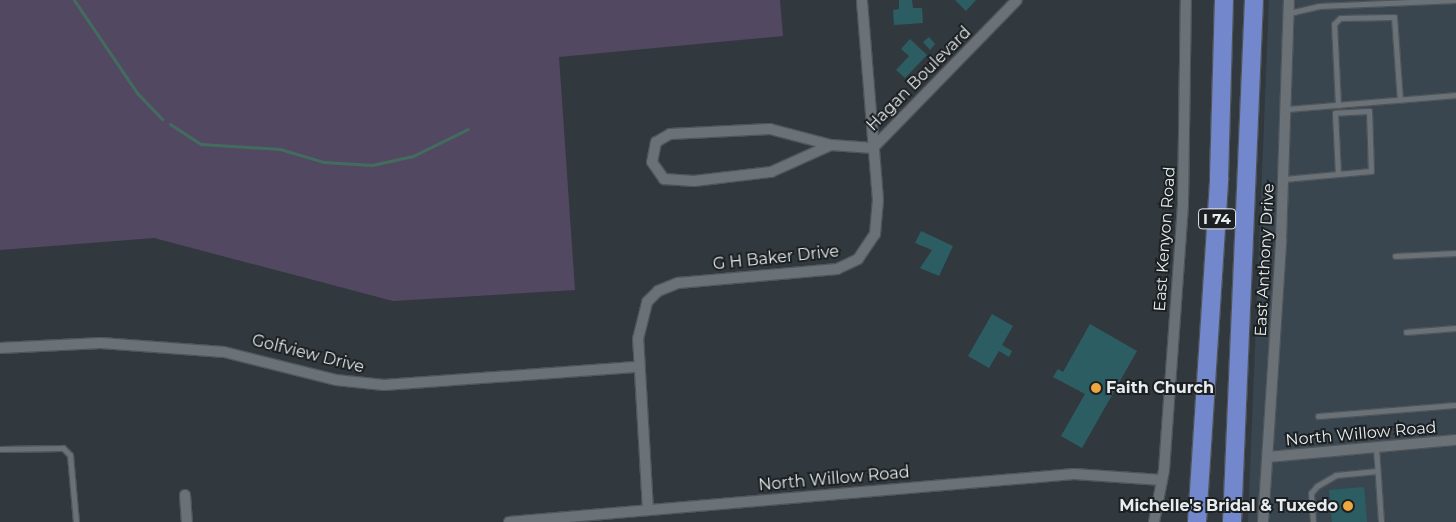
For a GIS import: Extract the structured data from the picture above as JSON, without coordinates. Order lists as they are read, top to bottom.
{
  "streets": {
    "highway": ["I 74"],
    "street": [
      "Hagan Boulevard",
      "East Kenyon Road",
      "G H Baker Drive",
      "East Anthony Drive",
      "Golfview Drive",
      "North Willow Road"
    ]
  },
  "crossings": [
    ["Hagan Boulevard", "G H Baker Drive"],
    ["East Kenyon Road", "North Willow Road"],
    ["G H Baker Drive", "Golfview Drive"],
    ["G H Baker Drive", "North Willow Road"],
    ["East Anthony Drive", "North Willow Road"]
  ],
  "places": ["Faith Church", "Michelle's Bridal & Tuxedo"]
}
